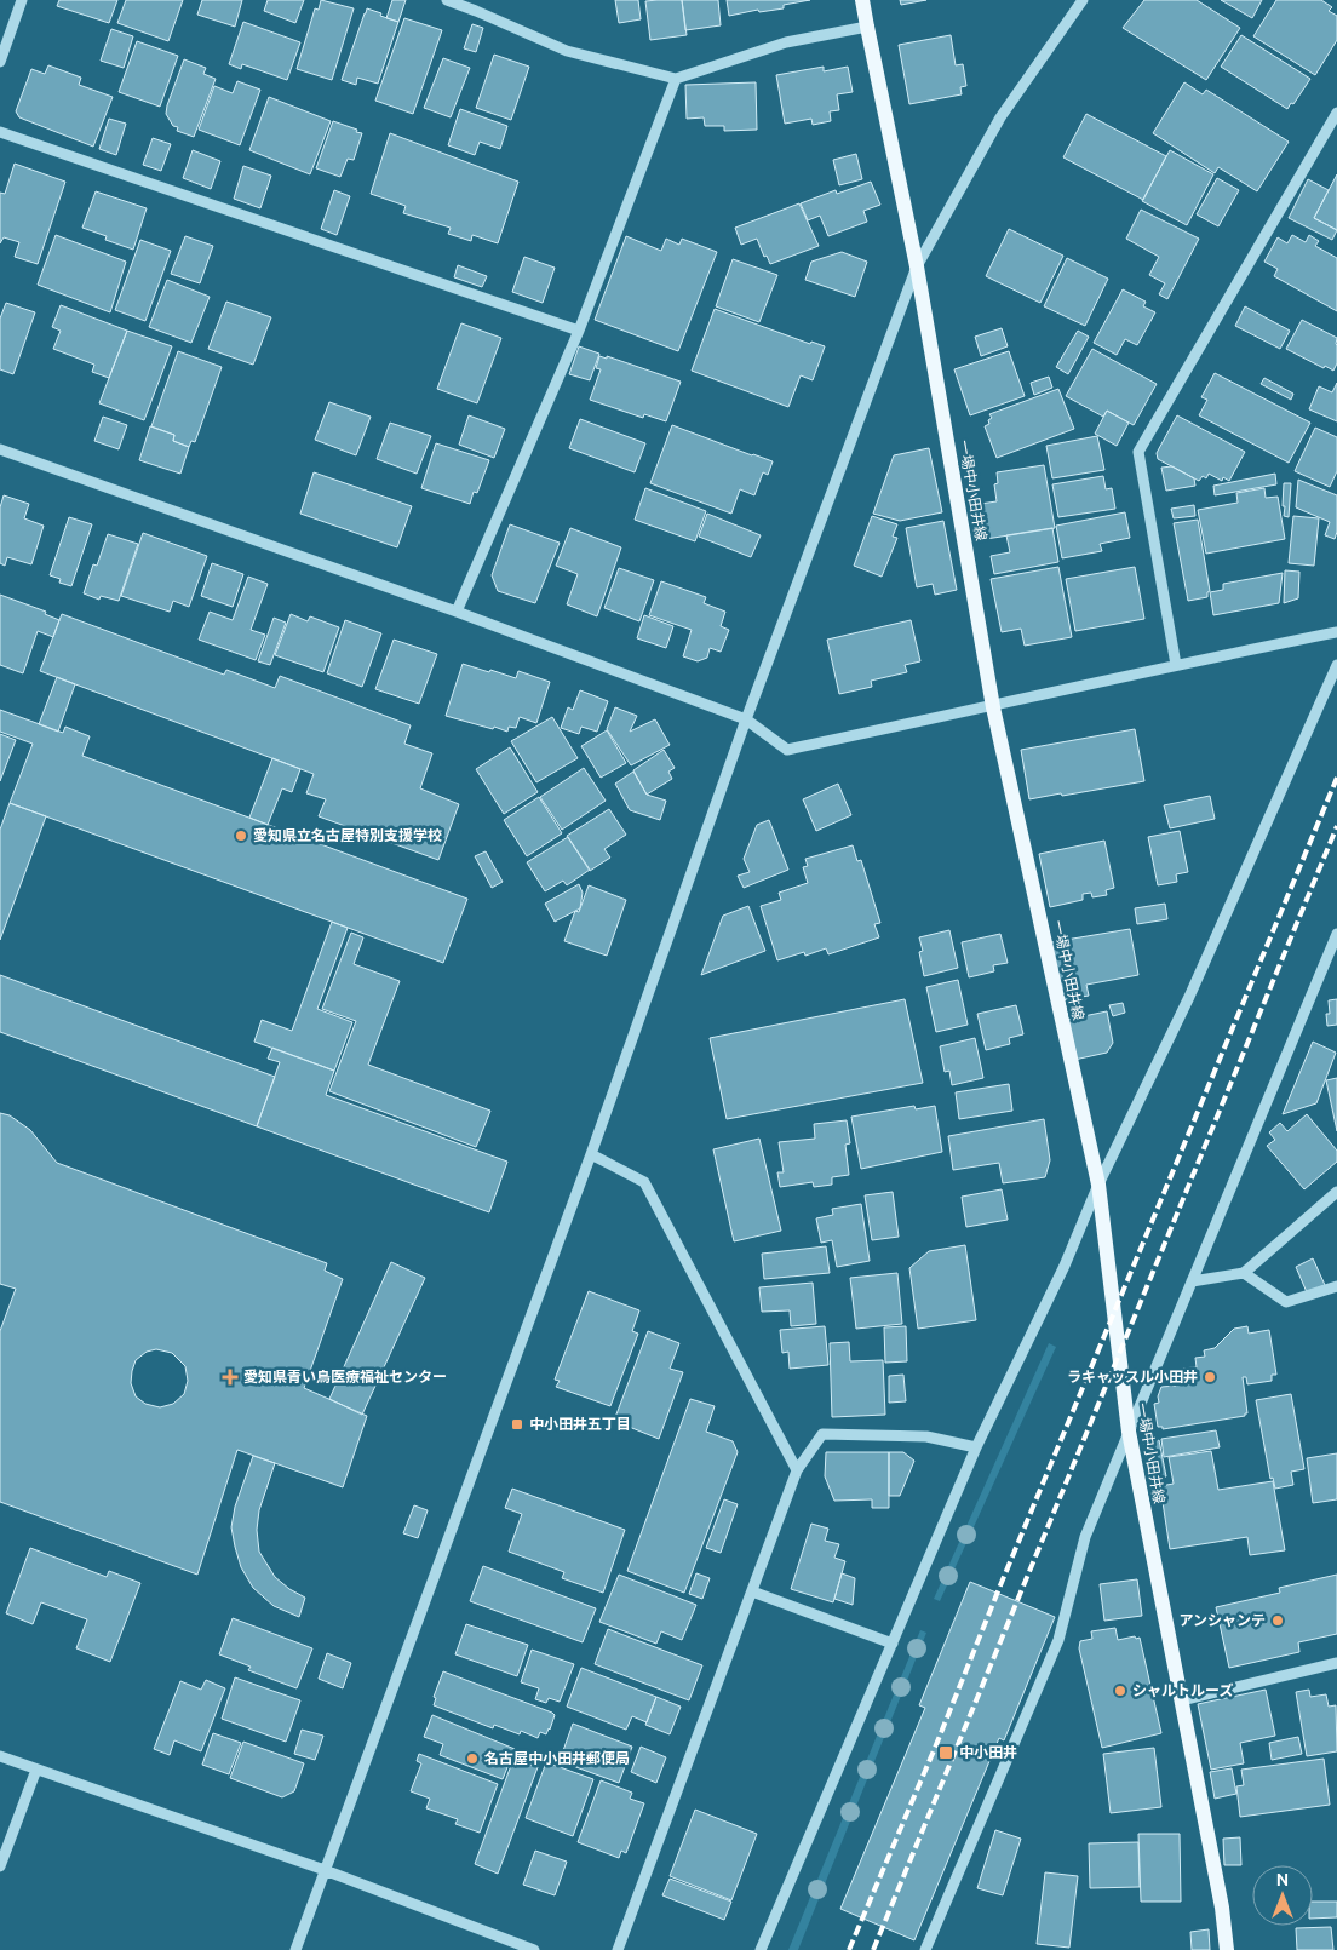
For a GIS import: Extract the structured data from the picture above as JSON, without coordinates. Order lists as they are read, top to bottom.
{
  "streets": {
    "main road": ["一場中小田井線"]
  },
  "places": {
    "other": [
      "愛知県立名古屋特別支援学校",
      "ラキャッスル小田井",
      "アンシャンテ",
      "シャルトルーズ",
      "名古屋中小田井郵便局"
    ],
    "health": ["愛知県青い鳥医療福祉センター"],
    "transit": ["中小田井五丁目", "中小田井"]
  },
  "north": "top"
}
